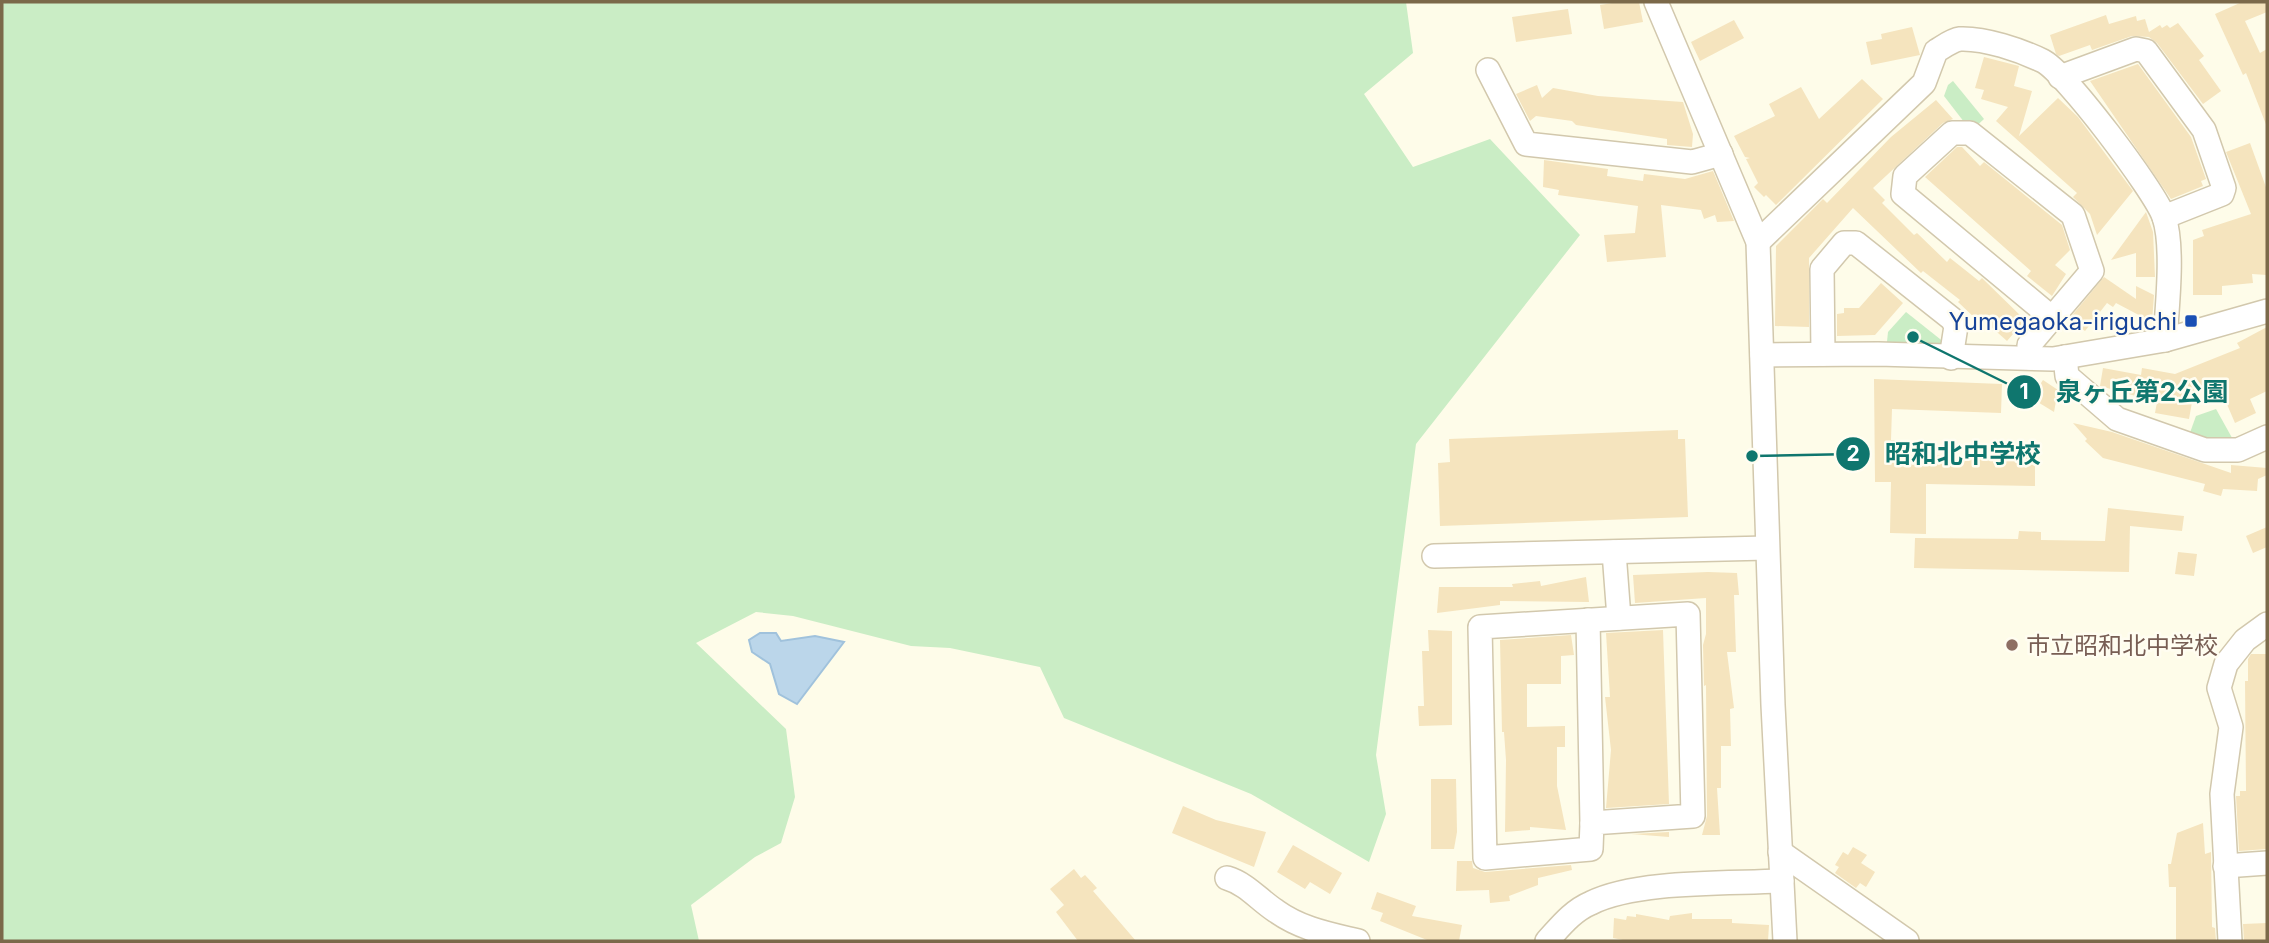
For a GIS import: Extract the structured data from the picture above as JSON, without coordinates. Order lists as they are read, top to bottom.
{
  "places": {
    "transit": ["Yumegaoka-iriguchi"],
    "other": ["泉ヶ丘第2公園", "昭和北中学校", "市立昭和北中学校"]
  }
}
